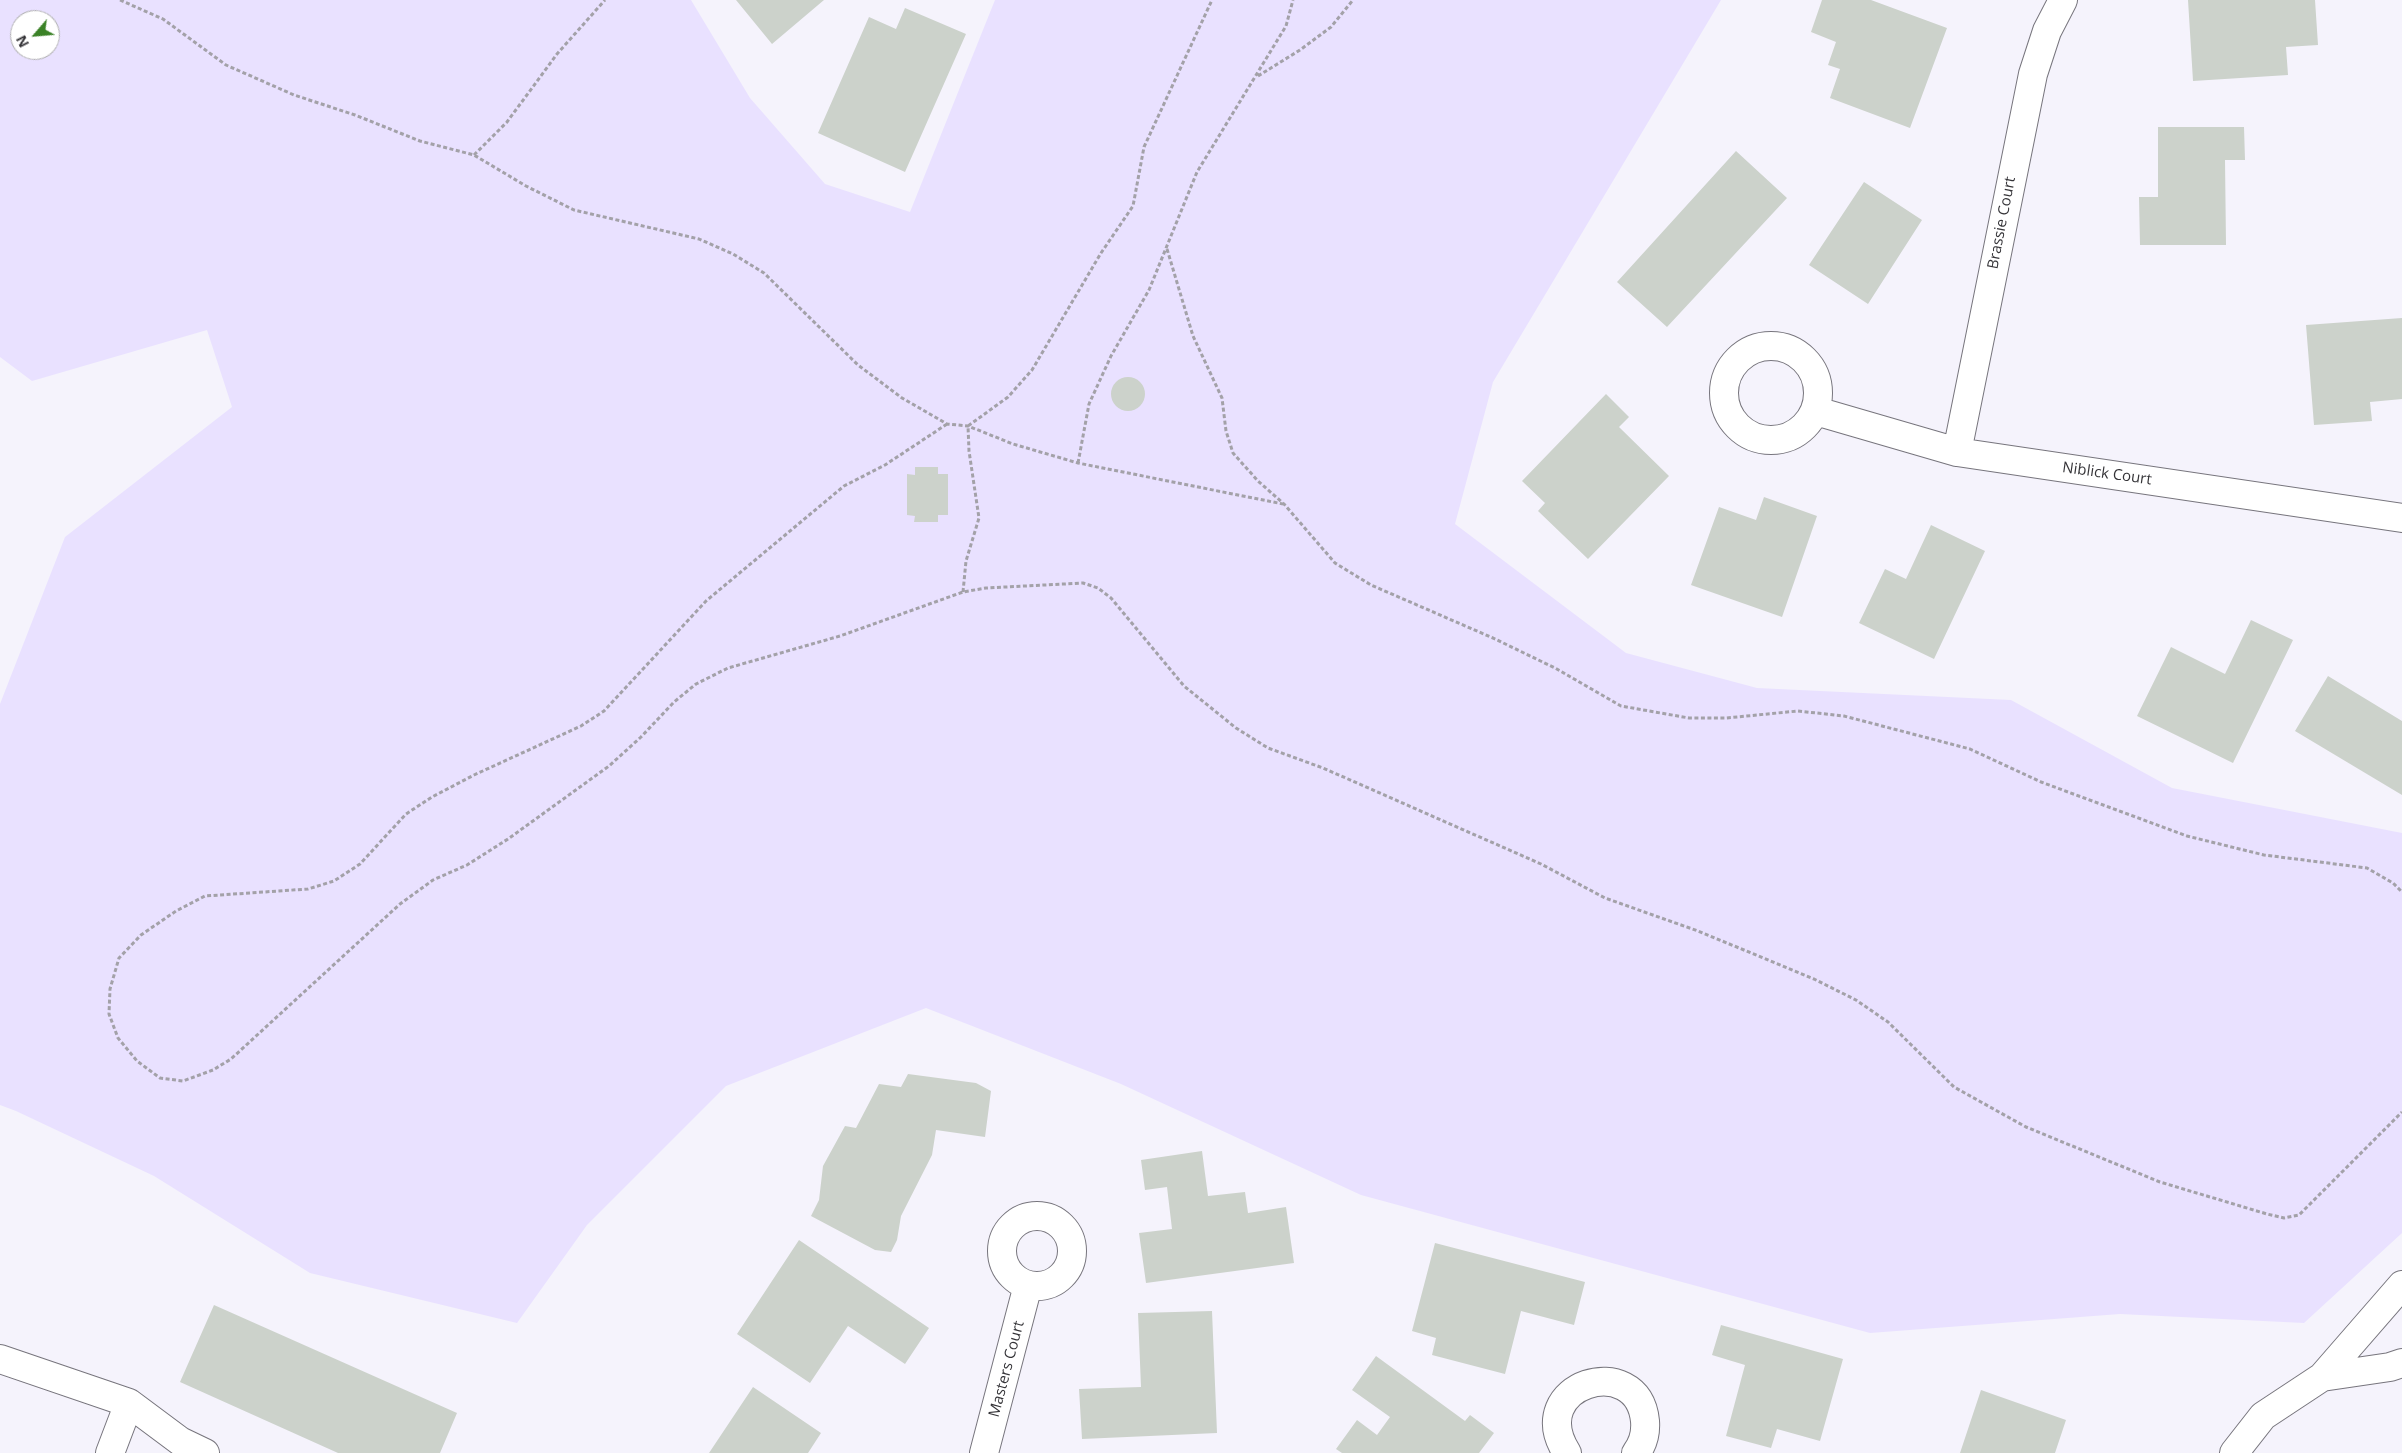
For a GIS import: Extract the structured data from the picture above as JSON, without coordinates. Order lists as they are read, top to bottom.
{
  "streets": {
    "street": ["Brassie Court", "Niblick Court", "Masters Court"]
  },
  "crossings": [
    ["Brassie Court", "Niblick Court"]
  ],
  "north": "bottom left"
}
